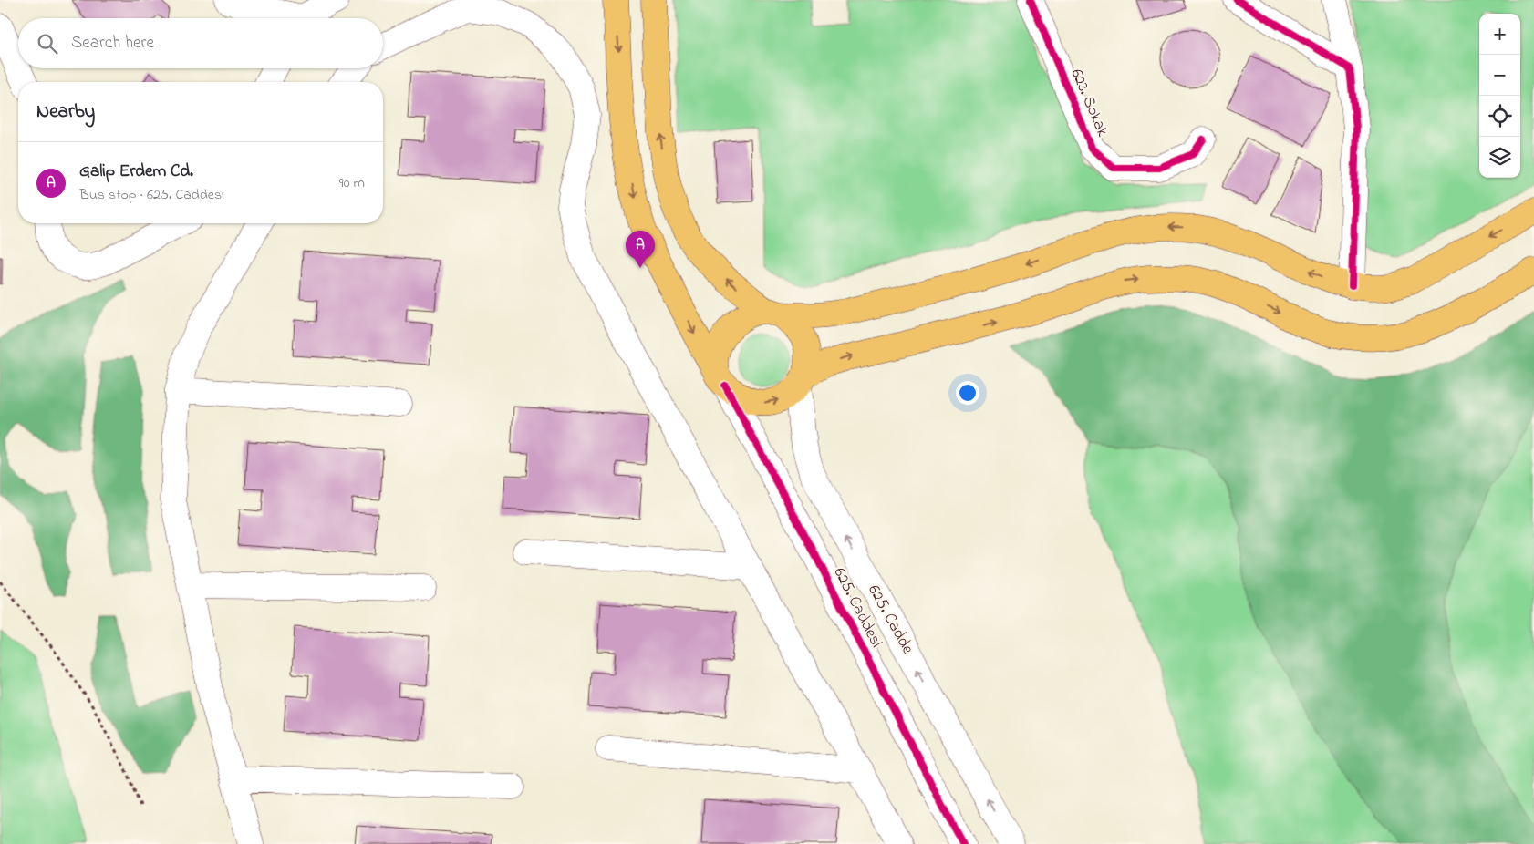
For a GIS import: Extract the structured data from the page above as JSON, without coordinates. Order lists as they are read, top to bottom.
{
  "streets": {
    "street": ["623. Sokak", "625. Caddesi", "625. Cadde"]
  },
  "crossings": [
    ["625. Caddesi", "625. Cadde"]
  ],
  "page": {
    "map_buttons": ["+", "−"],
    "search": "Search here",
    "heading": "Nearby",
    "list": [
      {
        "mark": "A",
        "name": "Galip Erdem Cd.",
        "note": "Bus stop · 625. Caddesi",
        "value": "90 m"
      }
    ],
    "pins": "A"
  }
}
